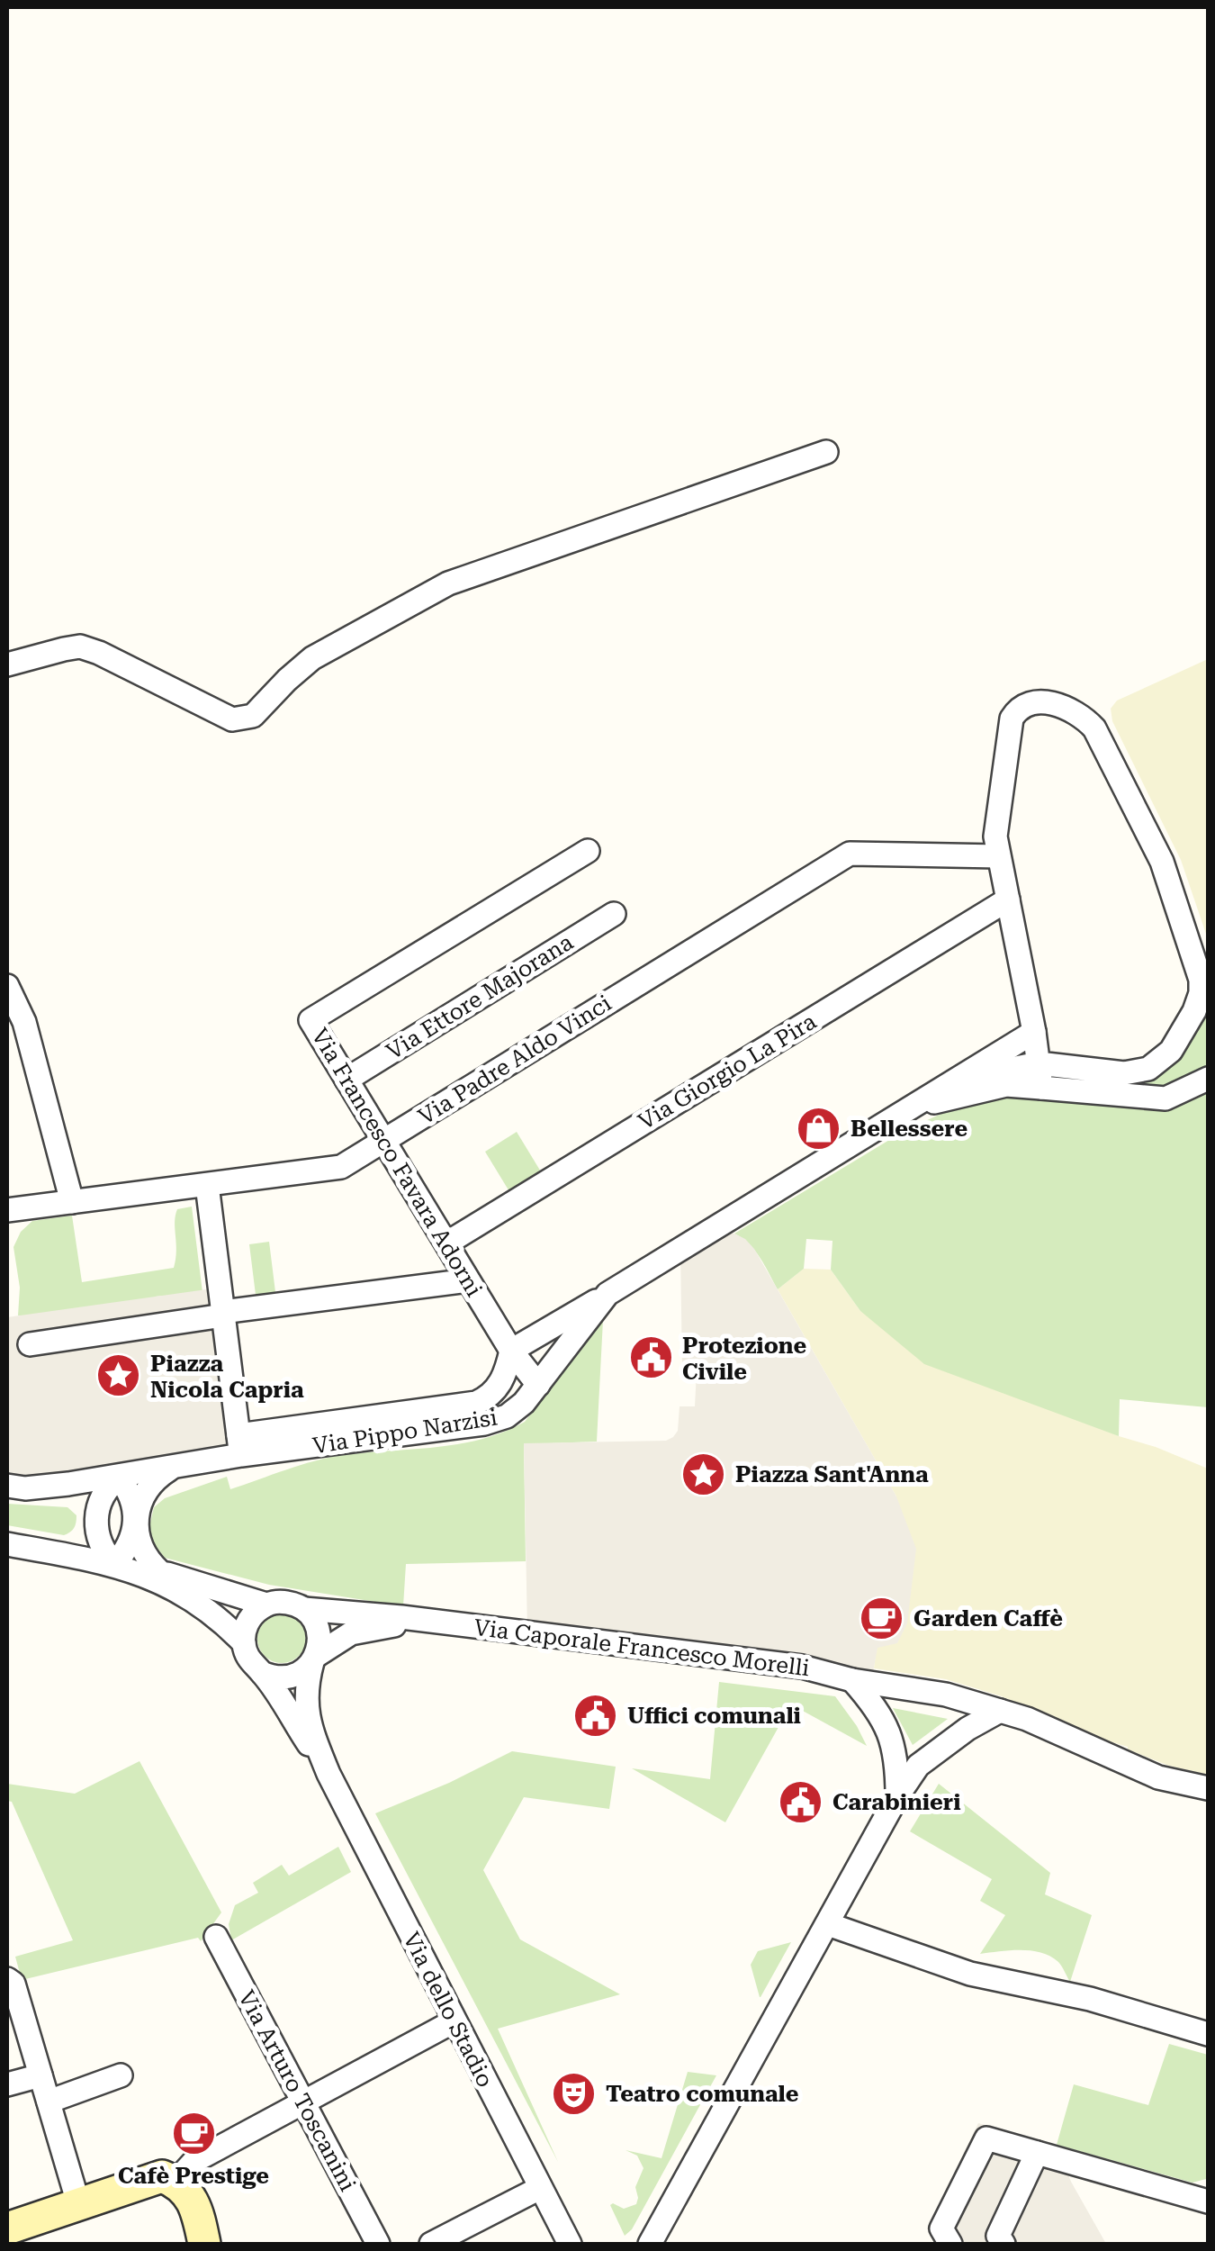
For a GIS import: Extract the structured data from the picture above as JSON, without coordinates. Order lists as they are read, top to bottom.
{
  "streets": {
    "street": [
      "Via Ettore Majorana",
      "Via Padre Aldo Vinci",
      "Via Giorgio La Pira",
      "Via Francesco Favara Adorni",
      "Via Pippo Narzisi",
      "Via Caporale Francesco Morelli",
      "Via dello Stadio",
      "Via Arturo Toscanini"
    ]
  },
  "crossings": [
    ["Via Ettore Majorana", "Via Francesco Favara Adorni"],
    ["Via Padre Aldo Vinci", "Via Francesco Favara Adorni"],
    ["Via Giorgio La Pira", "Via Francesco Favara Adorni"],
    ["Via Francesco Favara Adorni", "Via Pippo Narzisi"]
  ],
  "places": {
    "shop": ["Bellessere"],
    "public building": ["Protezione Civile", "Uffici comunali", "Carabinieri"],
    "place": ["Piazza Nicola Capria", "Piazza Sant'Anna"],
    "cafe": ["Garden Caffè", "Cafè Prestige"],
    "theatre": ["Teatro comunale"]
  }
}
